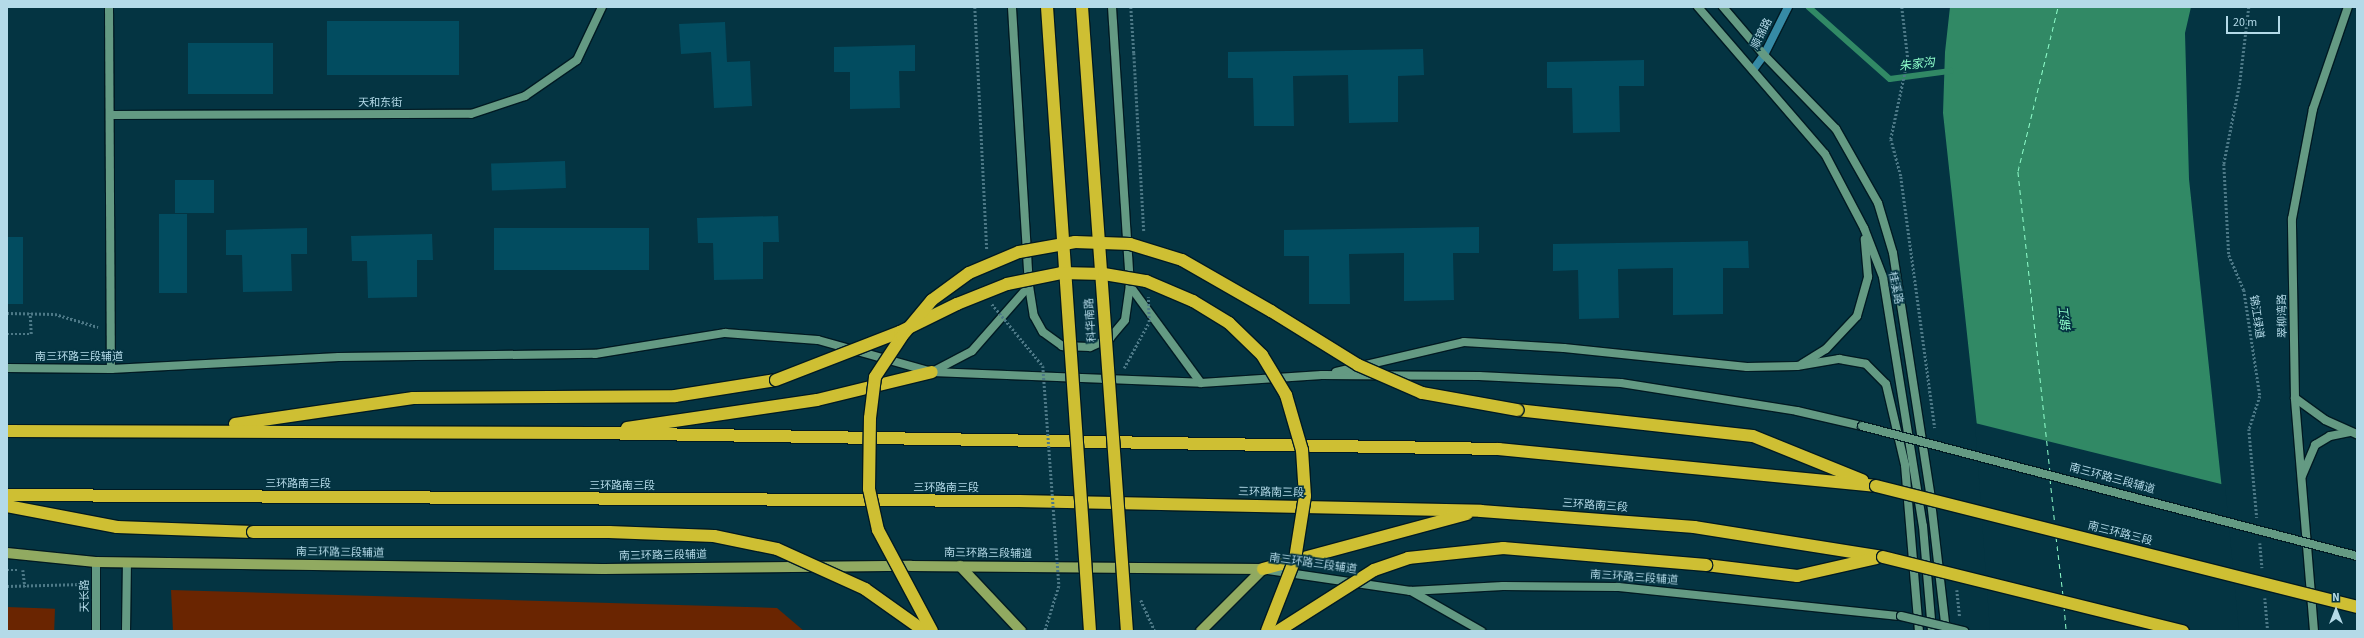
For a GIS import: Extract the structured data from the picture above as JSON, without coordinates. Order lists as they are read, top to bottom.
{
  "streets": {
    "highway": ["科华南路", "三环路南三段", "南三环路三段"],
    "main road": ["南三环路三段辅道"],
    "street": [
      "顺锦路",
      "天和东街",
      "桂溪路",
      "翠柳湾路",
      "天长路"
    ],
    "path": ["锦江绿道"]
  },
  "crossings": [
    ["顺锦路", "桂溪路"],
    ["南三环路三段辅道", "天长路"]
  ],
  "water": ["朱家沟", "锦江"],
  "scale_bar": "20 m",
  "north": "top"
}
